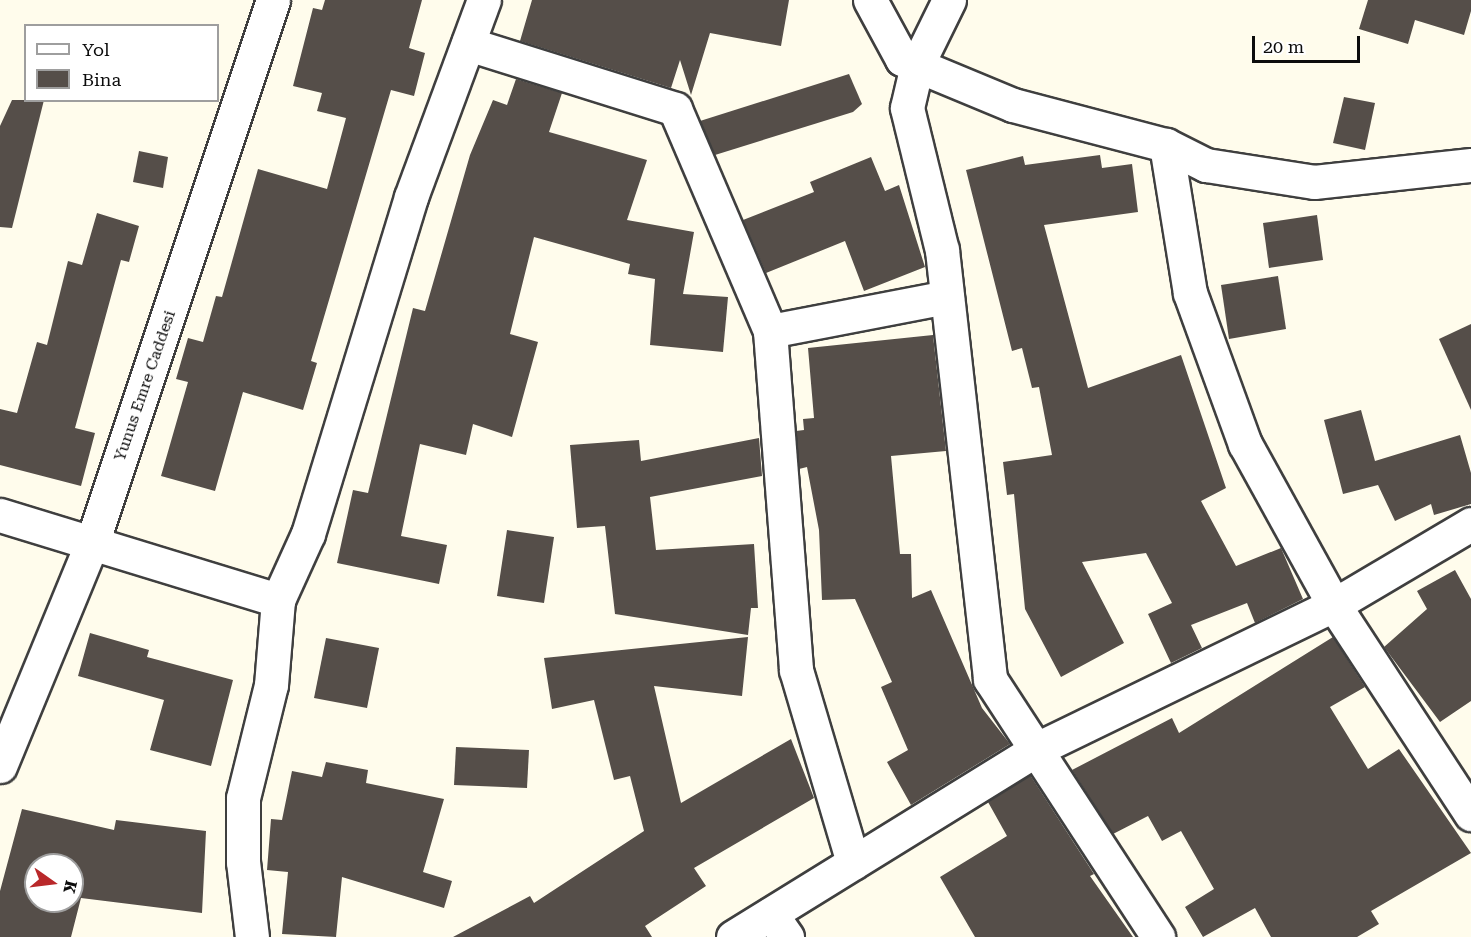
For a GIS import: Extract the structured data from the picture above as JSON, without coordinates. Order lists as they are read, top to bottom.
{
  "streets": {
    "street": ["Yunus Emre Caddesi"]
  },
  "legend": ["Yol", "Bina"],
  "scale_bar": "20 m",
  "north": "right"
}
